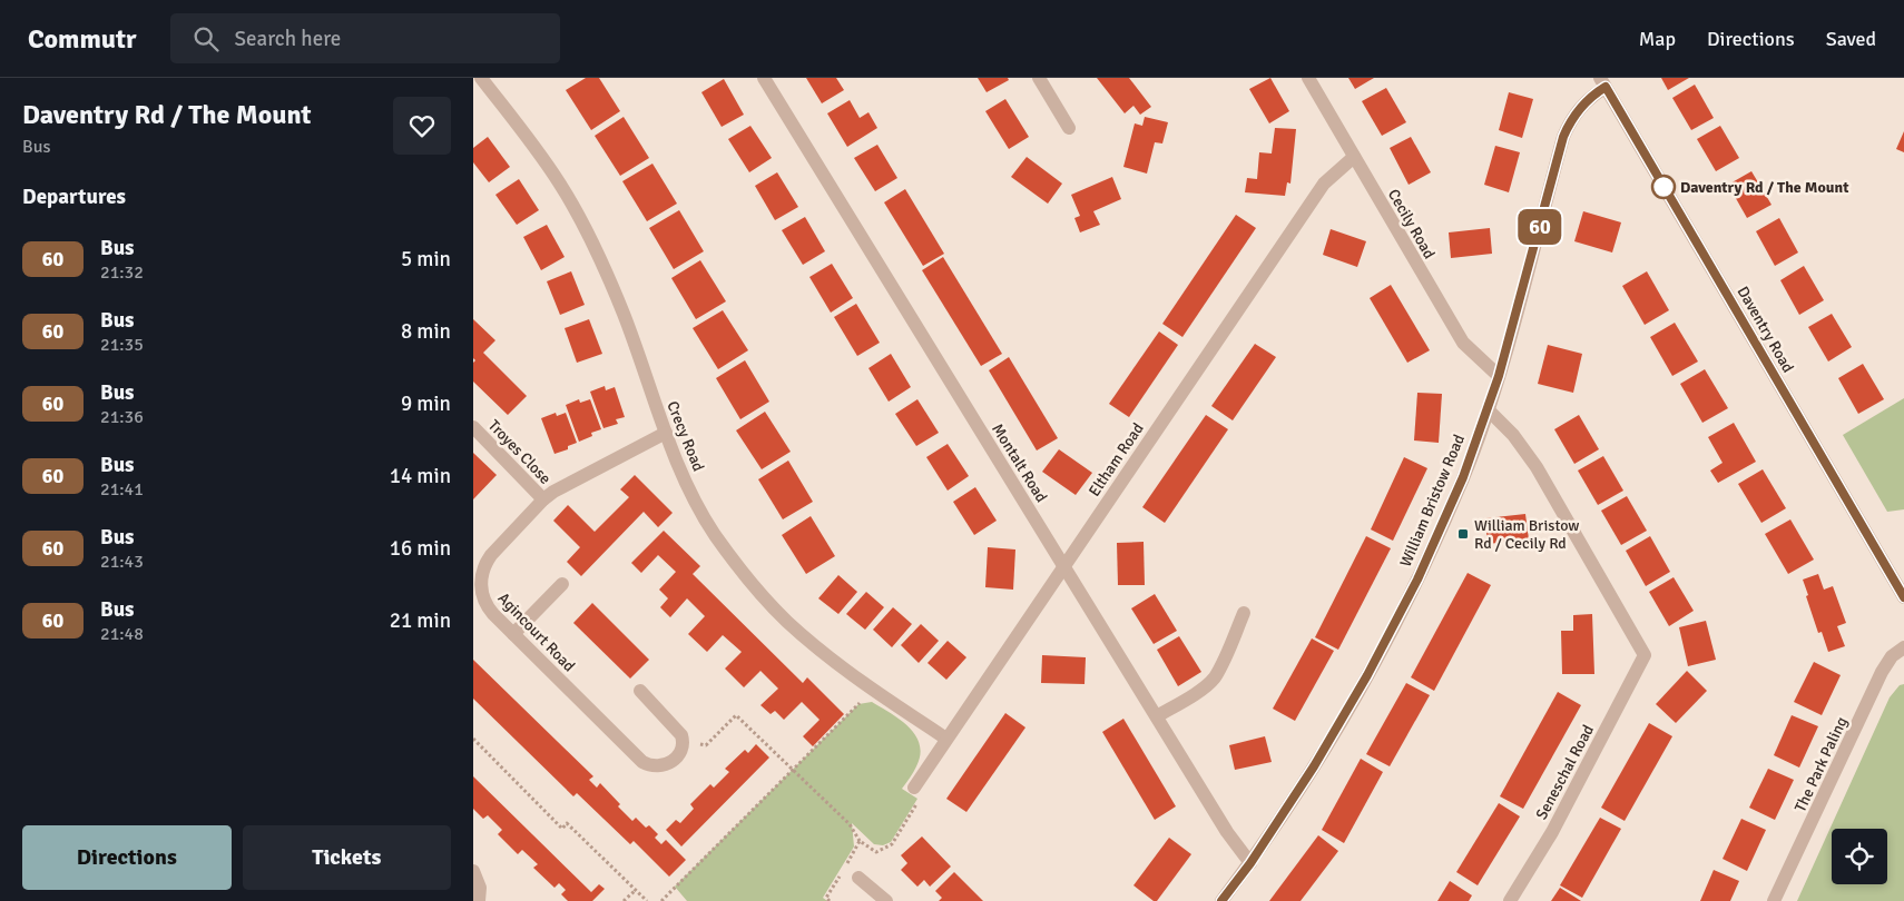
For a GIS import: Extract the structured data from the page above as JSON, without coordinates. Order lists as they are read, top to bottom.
{
  "streets": {
    "street": [
      "Cecily Road",
      "Daventry Road",
      "Crecy Road",
      "Troyes Close",
      "Eltham Road",
      "Montalt Road",
      "William Bristow Road",
      "Agincourt Road",
      "The Park Paling",
      "Seneschal Road"
    ]
  },
  "crossings": [
    ["Cecily Road", "Eltham Road"],
    ["Cecily Road", "William Bristow Road"],
    ["Daventry Road", "William Bristow Road"],
    ["Crecy Road", "Eltham Road"],
    ["Crecy Road", "Agincourt Road"],
    ["Troyes Close", "Agincourt Road"],
    ["Eltham Road", "Montalt Road"],
    ["Montalt Road", "William Bristow Road"],
    ["William Bristow Road", "Seneschal Road"]
  ],
  "places": {
    "other": ["Daventry Rd / The Mount"],
    "transit": ["William Bristow Rd / Cecily Rd"]
  },
  "lines": ["bus line 60"],
  "page": {
    "header": "Commutr",
    "search": "Search here",
    "nav": ["Map", "Directions", "Saved"],
    "heading": [
      ["Daventry Rd / The Mount", "Bus"],
      "Departures"
    ],
    "on_map": "60",
    "list": [
      {
        "mark": "60",
        "name": "Bus",
        "note": "21:32",
        "value": "5 min"
      },
      {
        "mark": "60",
        "name": "Bus",
        "note": "21:35",
        "value": "8 min"
      },
      {
        "mark": "60",
        "name": "Bus",
        "note": "21:36",
        "value": "9 min"
      },
      {
        "mark": "60",
        "name": "Bus",
        "note": "21:41",
        "value": "14 min"
      },
      {
        "mark": "60",
        "name": "Bus",
        "note": "21:43",
        "value": "16 min"
      },
      {
        "mark": "60",
        "name": "Bus",
        "note": "21:48",
        "value": "21 min"
      }
    ],
    "buttons": ["Directions", "Tickets"]
  }
}
